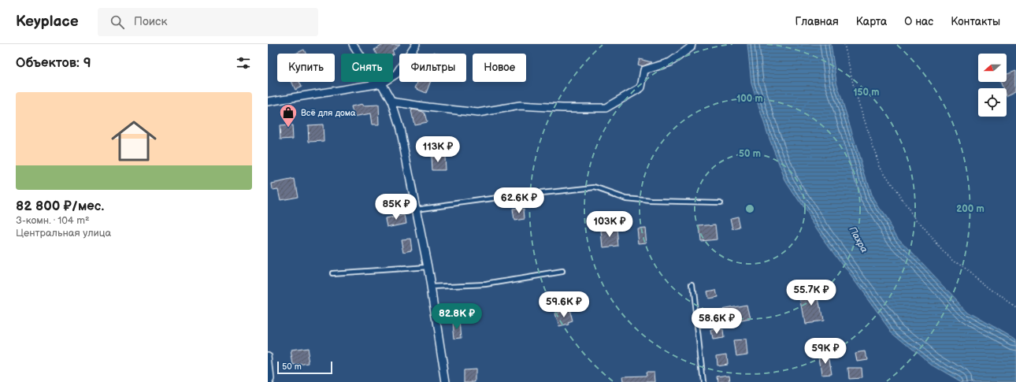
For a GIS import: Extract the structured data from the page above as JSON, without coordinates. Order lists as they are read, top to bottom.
{
  "water": ["Пахра"],
  "places": {
    "shop": ["Всё для дома"]
  },
  "scale_bar": "50 m",
  "north": "left",
  "page": {
    "header": "Keyplace",
    "search": "Поиск",
    "nav": [
      "Главная",
      "Карта",
      "О нас",
      "Контакты"
    ],
    "heading": "Объектов: 9",
    "chip": [
      "Купить",
      "Снять",
      "Фильтры",
      "Новое"
    ],
    "list": [
      {
        "name": "82 800 ₽/мес.",
        "note": "3-комн. · 104 m² · Центральная улица"
      }
    ],
    "price": [
      "113K ₽",
      "62.6K ₽",
      "85K ₽",
      "103K ₽",
      "55.7K ₽",
      "59.6K ₽",
      "82.8K ₽",
      "58.6K ₽",
      "59K ₽"
    ],
    "scale": "50 m"
  },
  "rings": [
    "150 m",
    "100 m",
    "50 m",
    "200 m"
  ]
}
